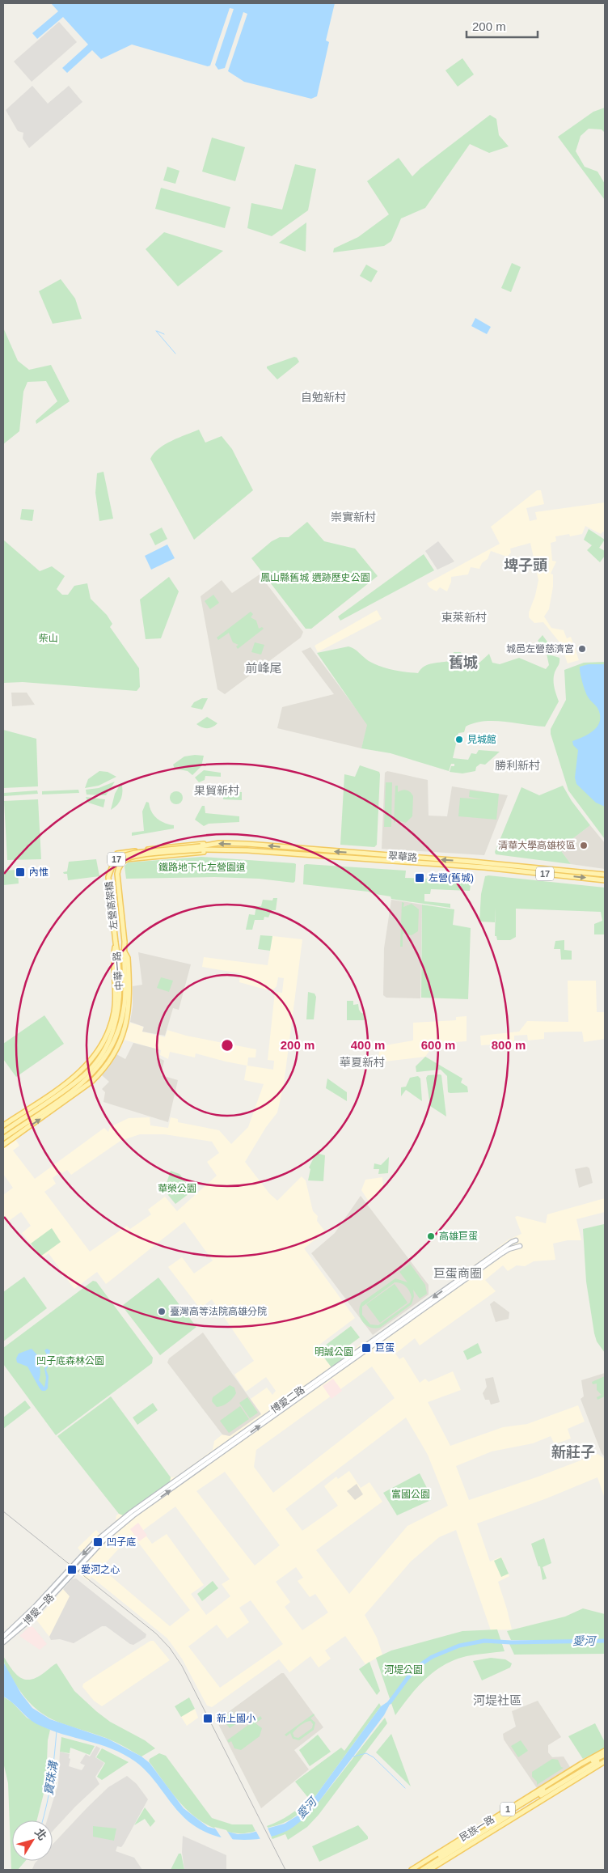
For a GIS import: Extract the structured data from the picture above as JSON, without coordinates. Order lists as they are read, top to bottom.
{
  "streets": {
    "main road": [
      "翠華路",
      "17",
      "左營高架橋",
      "中華一路",
      "博愛二路",
      "博愛一路",
      "1",
      "民族一路"
    ]
  },
  "crossings": [
    ["翠華路", "左營高架橋"],
    ["左營高架橋", "中華一路"],
    ["博愛二路", "博愛一路"]
  ],
  "districts": [
    "自勉新村",
    "崇實新村",
    "埤子頭",
    "東萊新村",
    "舊城",
    "前峰尾",
    "勝利新村",
    "果貿新村",
    "華夏新村",
    "巨蛋商圈",
    "新莊子",
    "河堤社區"
  ],
  "water": ["愛河", "寶珠溝"],
  "parks": [
    "鳳山縣舊城 遺跡歷史公園",
    "柴山",
    "鐵路地下化左營園道",
    "華榮公園",
    "明誠公園",
    "凹子底森林公園",
    "富國公園",
    "河堤公園"
  ],
  "places": {
    "other": [
      "城邑左營慈濟宮",
      "見城館",
      "清華大學高雄校區",
      "高雄巨蛋",
      "臺灣高等法院高雄分院"
    ],
    "transit": [
      "內惟",
      "左營(舊城)",
      "巨蛋",
      "凹子底",
      "愛河之心",
      "新上國小"
    ]
  },
  "scale_bar": "200 m",
  "north": "top right",
  "rings": [
    "200 m",
    "400 m",
    "600 m",
    "800 m"
  ]
}
